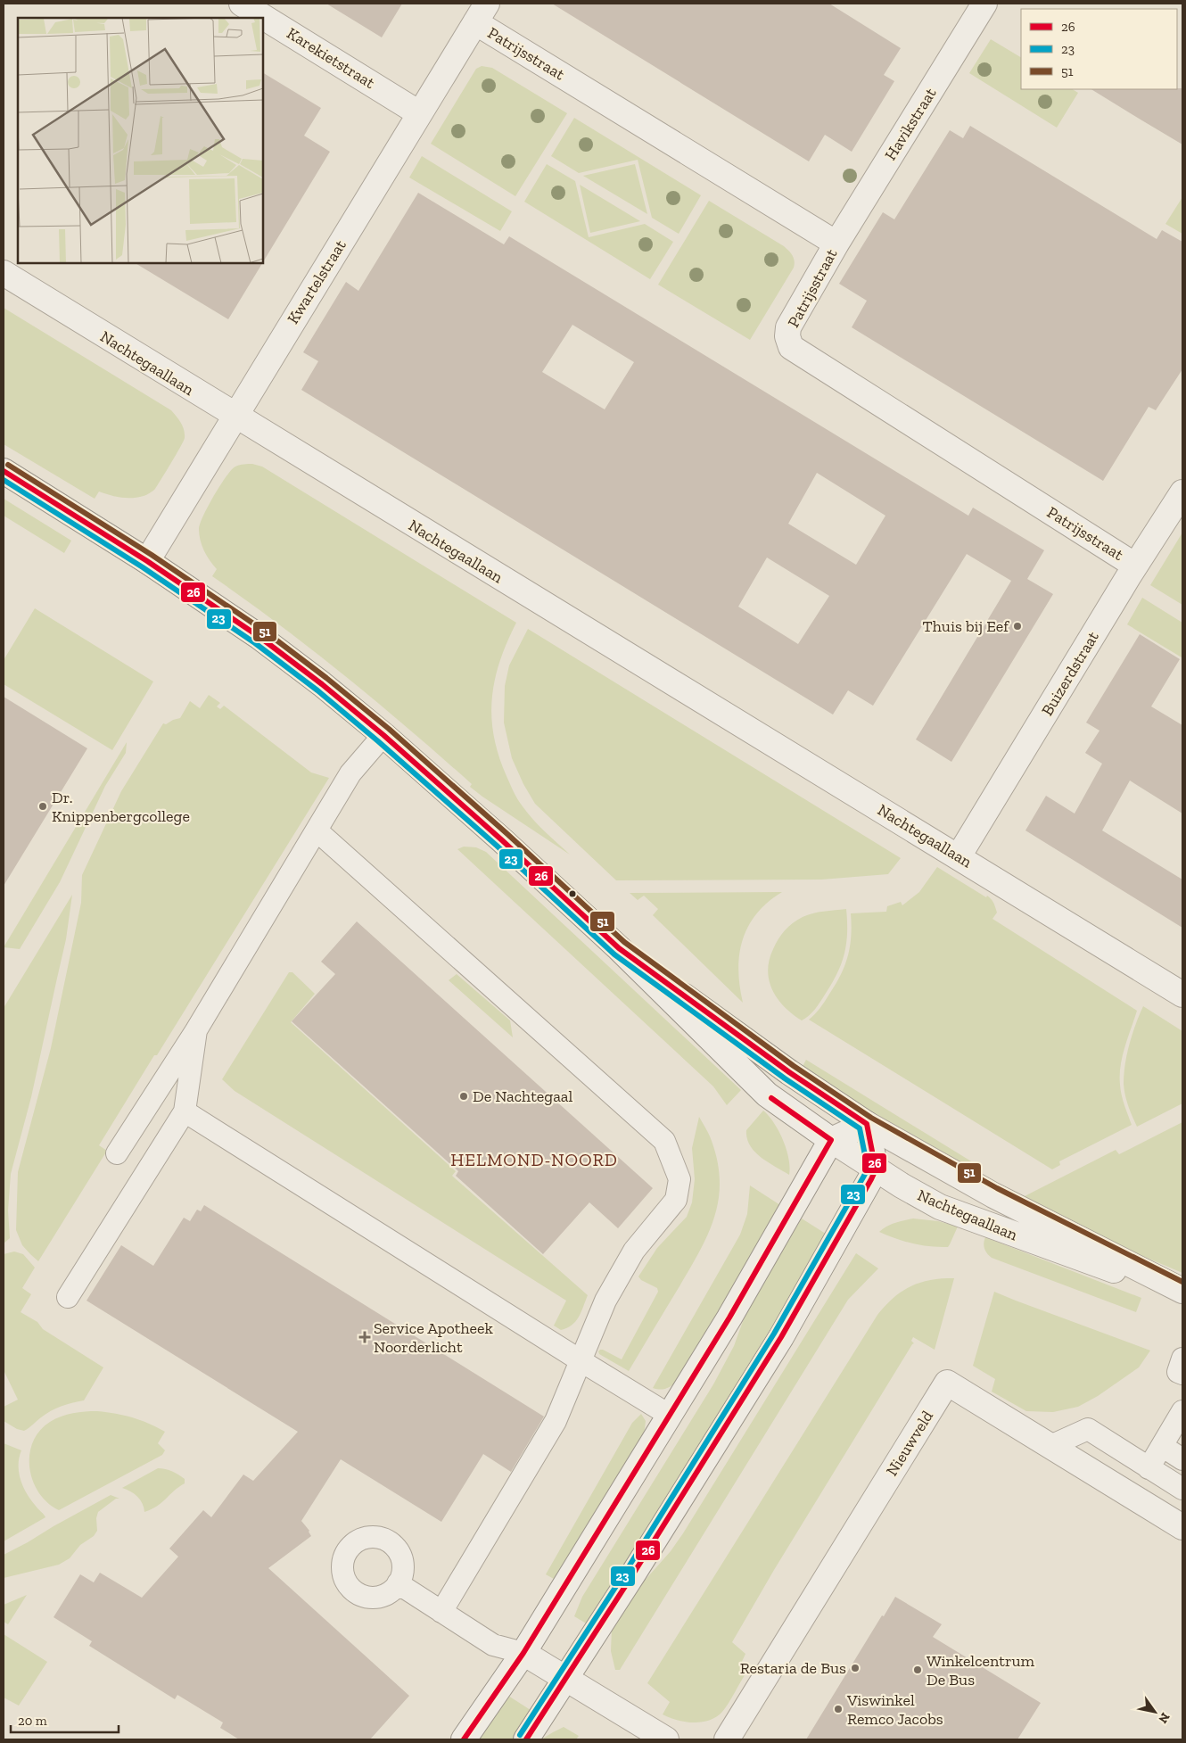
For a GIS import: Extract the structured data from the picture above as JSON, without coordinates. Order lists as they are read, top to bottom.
{
  "streets": {
    "street": [
      "Patrijsstraat",
      "Karekietstraat",
      "Havikstraat",
      "Kwartelstraat",
      "Nachtegaallaan",
      "Buizerdstraat",
      "Nieuwveld"
    ]
  },
  "crossings": [
    ["Patrijsstraat", "Havikstraat"],
    ["Patrijsstraat", "Kwartelstraat"],
    ["Patrijsstraat", "Buizerdstraat"],
    ["Karekietstraat", "Kwartelstraat"],
    ["Kwartelstraat", "Nachtegaallaan"],
    ["Nachtegaallaan", "Buizerdstraat"]
  ],
  "districts": ["HELMOND-NOORD"],
  "places": {
    "other": [
      "Thuis bij Eef",
      "Dr. Knippenbergcollege",
      "De Nachtegaal",
      "Restaria de Bus",
      "Winkelcentrum De Bus",
      "Viswinkel Remco Jacobs"
    ],
    "health": ["Service Apotheek Noorderlicht"]
  },
  "lines": ["transit line 51", "transit line 26", "transit line 23"],
  "legend": ["26", "23", "51"],
  "scale_bar": "20 m",
  "north": "bottom right"
}
